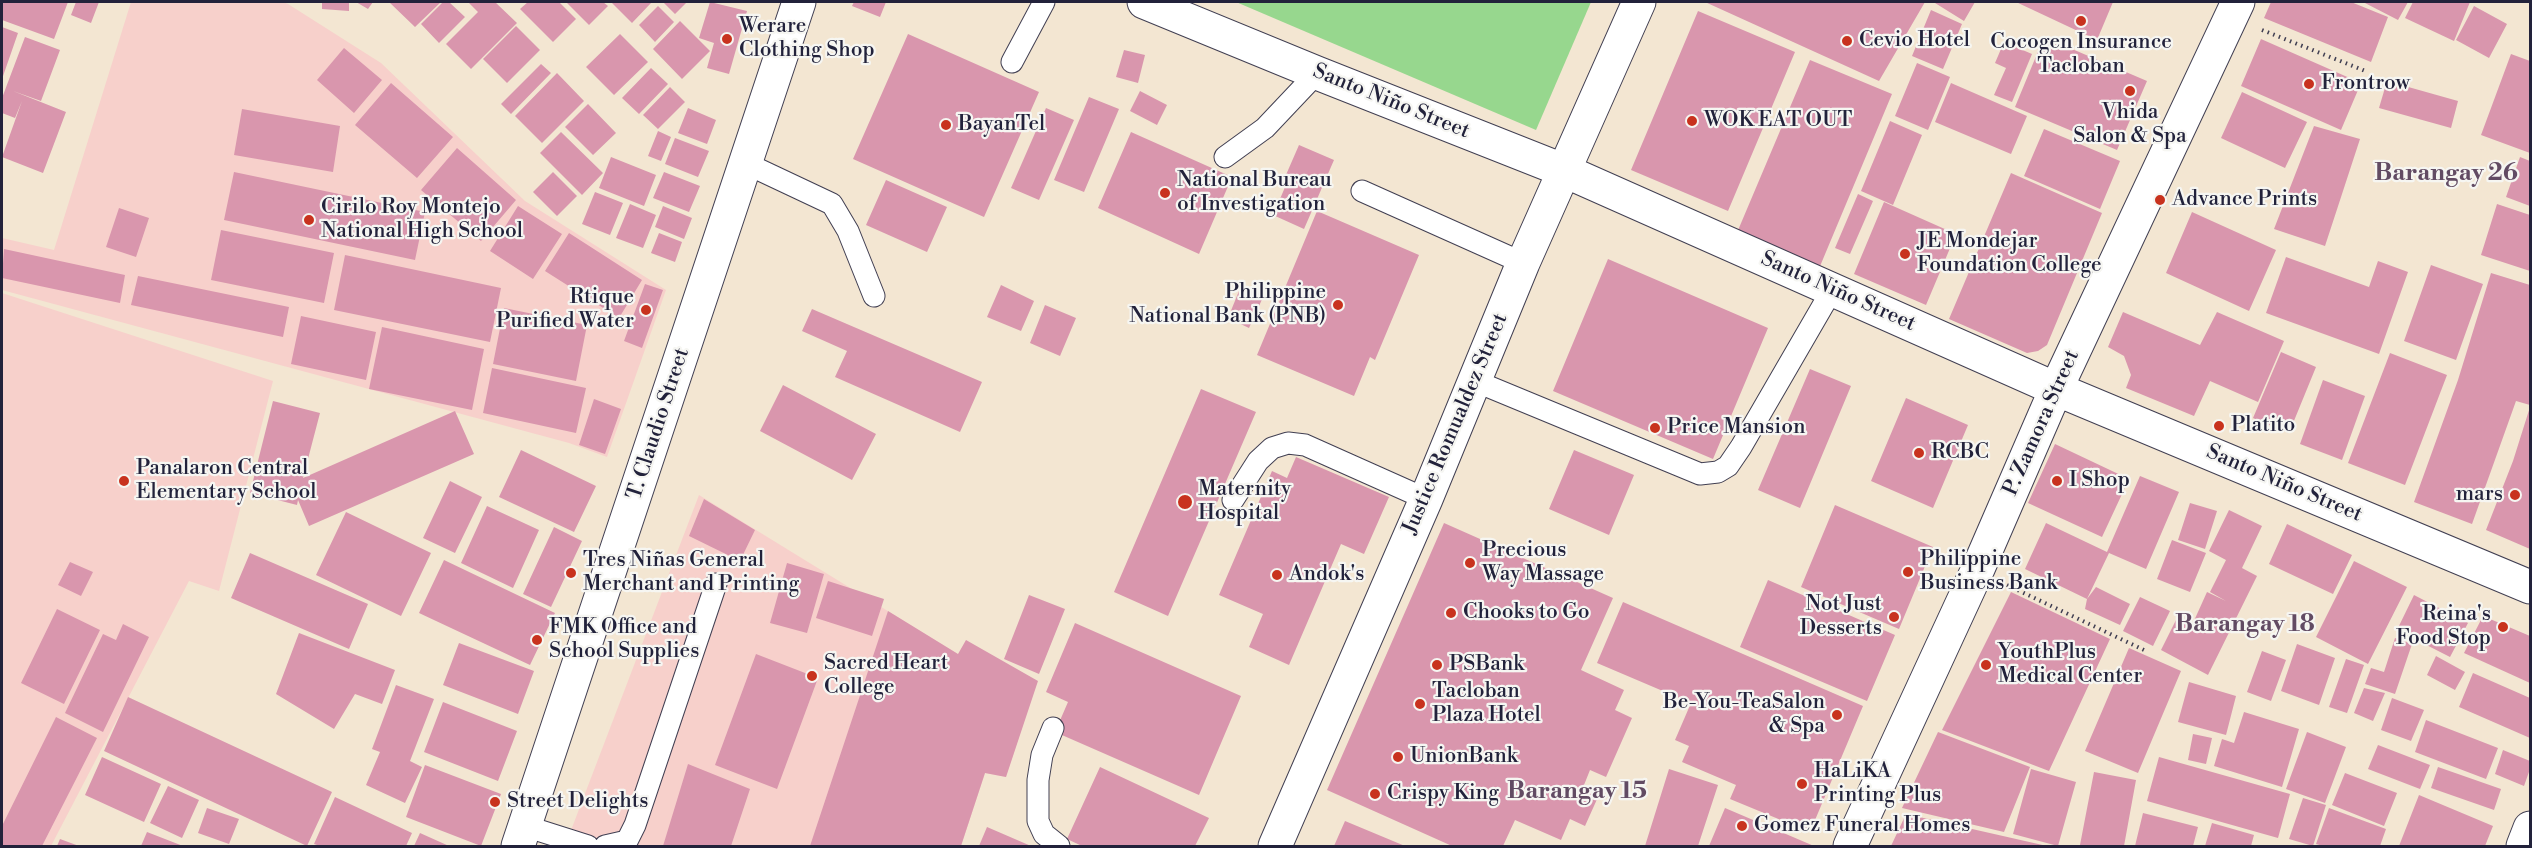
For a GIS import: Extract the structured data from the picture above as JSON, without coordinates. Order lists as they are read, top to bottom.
{
  "streets": {
    "street": [
      "Santo Niño Street",
      "P. Zamora Street",
      "T. Claudio Street",
      "Justice Romualdez Street"
    ]
  },
  "crossings": [
    ["Santo Niño Street", "P. Zamora Street"],
    ["Santo Niño Street", "Justice Romualdez Street"]
  ],
  "districts": ["Barangay 26", "Barangay 18", "Barangay 15"],
  "places": [
    "Cocogen Insurance Tacloban",
    "Werare Clothing Shop",
    "Cevio Hotel",
    "Frontrow",
    "Vhida Salon & Spa",
    "WOK EAT OUT",
    "BayanTel",
    "National Bureau of Investigation",
    "Advance Prints",
    "Cirilo Roy Montejo National High School",
    "JE Mondejar Foundation College",
    "Philippine National Bank (PNB)",
    "Rtique Purified Water",
    "Platito",
    "Price Mansion",
    "RCBC",
    "Panalaron Central Elementary School",
    "I Shop",
    "mars",
    "Maternity Hospital",
    "Precious Way Massage",
    "Philippine Business Bank",
    "Tres Niñas General Merchant and Printing",
    "Andok's",
    "Chooks to Go",
    "Not Just Desserts",
    "Reina's Food Stop",
    "FMK Office and School Supplies",
    "PSBank",
    "YouthPlus Medical Center",
    "Sacred Heart College",
    "Tacloban Plaza Hotel",
    "Be-You-TeaSalon & Spa",
    "UnionBank",
    "HaLiKA Printing Plus",
    "Crispy King",
    "Street Delights",
    "Gomez Funeral Homes"
  ]
}
